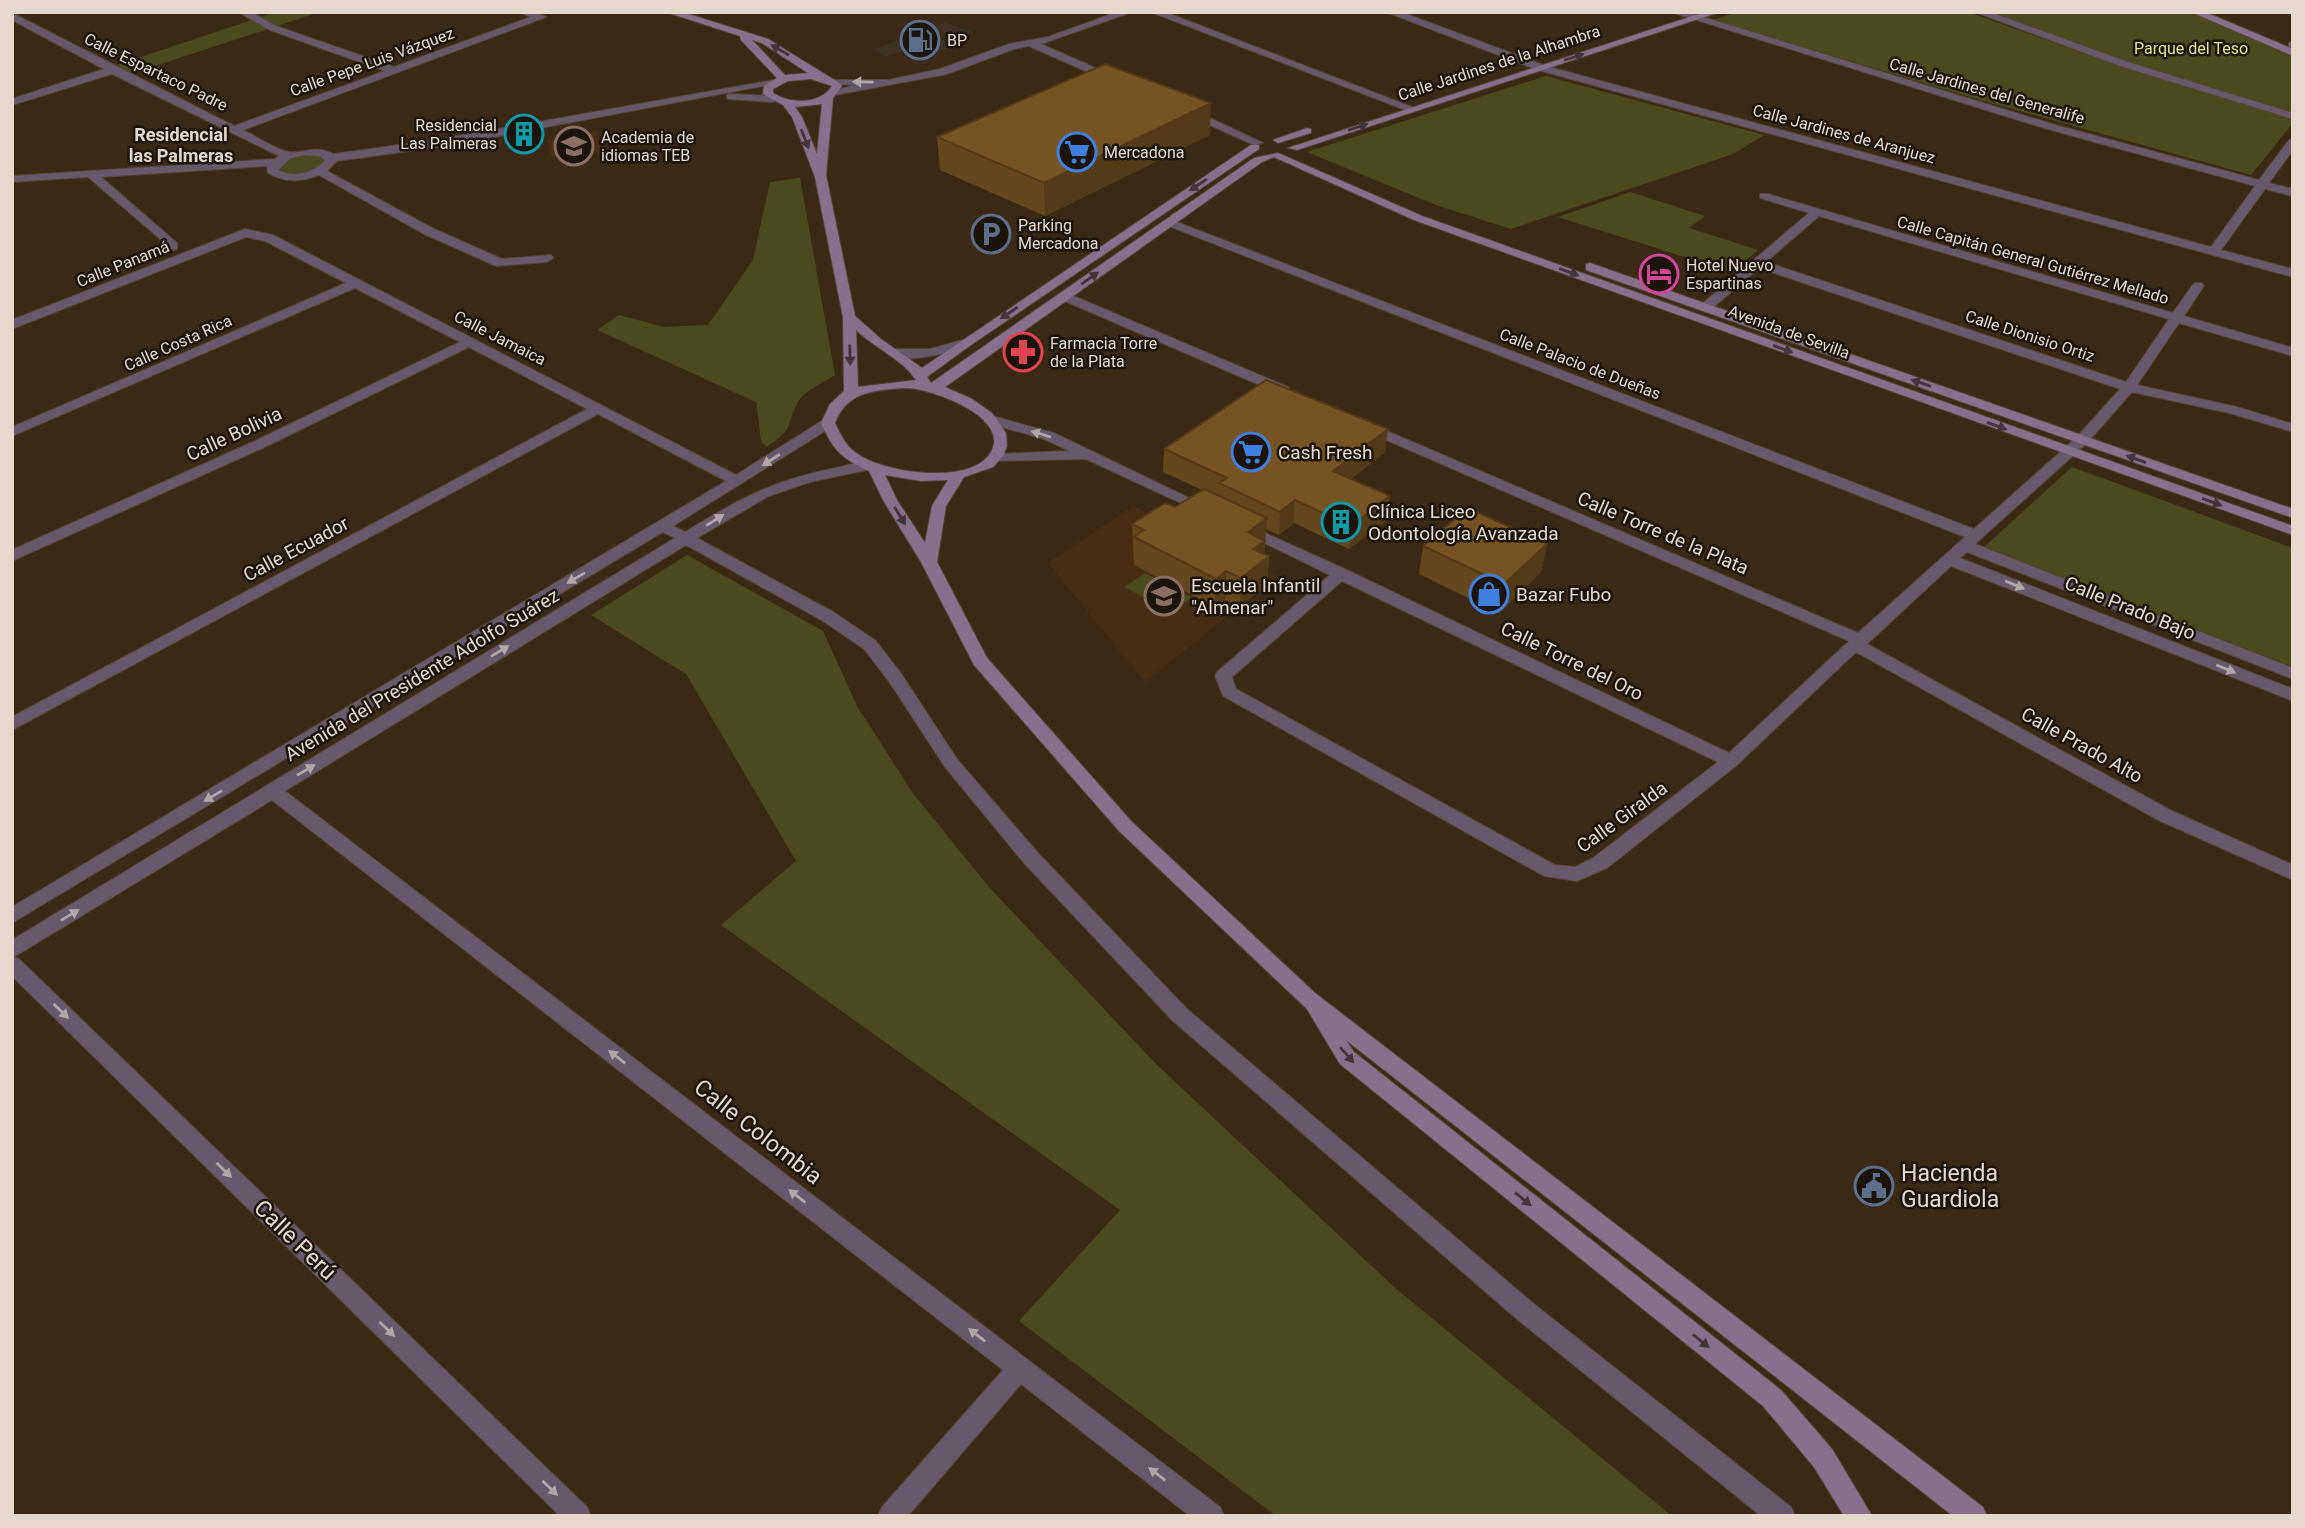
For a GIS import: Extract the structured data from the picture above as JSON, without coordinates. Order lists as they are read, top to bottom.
{
  "streets": {
    "street": [
      "Calle Pepe Luis Vázquez",
      "Calle Jardines de la Alhambra",
      "Calle Espartaco Padre",
      "Calle Jardines del Generalife",
      "Calle Jardines de Aranjuez",
      "Calle Capitán General Gutiérrez Mellado",
      "Calle Panamá",
      "Avenida de Sevilla",
      "Calle Dionisio Ortiz",
      "Calle Jamaica",
      "Calle Costa Rica",
      "Calle Palacio de Dueñas",
      "Calle Bolivia",
      "Calle Torre de la Plata",
      "Calle Ecuador",
      "Calle Prado Bajo",
      "Calle Torre del Oro",
      "Avenida del Presidente Adolfo Suárez",
      "Calle Prado Alto",
      "Calle Giralda",
      "Calle Colombia",
      "Calle Perú"
    ]
  },
  "crossings": [
    ["Calle Pepe Luis Vázquez", "Calle Espartaco Padre"],
    ["Calle Jardines de la Alhambra", "Calle Jardines del Generalife"],
    ["Calle Jardines de la Alhambra", "Calle Jardines de Aranjuez"],
    ["Calle Jardines de la Alhambra", "Avenida de Sevilla"],
    ["Calle Jardines de la Alhambra", "Calle Palacio de Dueñas"],
    ["Calle Capitán General Gutiérrez Mellado", "Calle Giralda"],
    ["Calle Panamá", "Calle Jamaica"],
    ["Avenida de Sevilla", "Calle Giralda"],
    ["Calle Dionisio Ortiz", "Calle Giralda"],
    ["Calle Jamaica", "Calle Costa Rica"],
    ["Calle Jamaica", "Calle Bolivia"],
    ["Calle Jamaica", "Calle Ecuador"],
    ["Calle Jamaica", "Avenida del Presidente Adolfo Suárez"],
    ["Calle Palacio de Dueñas", "Calle Prado Bajo"],
    ["Calle Palacio de Dueñas", "Calle Giralda"],
    ["Calle Torre de la Plata", "Calle Prado Alto"],
    ["Calle Torre de la Plata", "Calle Giralda"],
    ["Calle Prado Bajo", "Calle Giralda"],
    ["Calle Torre del Oro", "Calle Giralda"],
    ["Avenida del Presidente Adolfo Suárez", "Calle Colombia"],
    ["Calle Prado Alto", "Calle Giralda"]
  ],
  "one_way": ["Calle Colombia", "Calle Perú"],
  "districts": ["Residencial las Palmeras"],
  "parks": ["Parque del Teso"],
  "places": {
    "fuel station": ["BP"],
    "building": ["Residencial Las Palmeras", "Clínica Liceo Odontología Avanzada"],
    "school or university": ["Academia de idiomas TEB", "Escuela Infantil \"Almenar\""],
    "supermarket": ["Mercadona", "Cash Fresh"],
    "parking": ["Parking Mercadona"],
    "hotel": ["Hotel Nuevo Espartinas"],
    "pharmacy": ["Farmacia Torre de la Plata"],
    "shop": ["Bazar Fubo"],
    "public building": ["Hacienda Guardiola"]
  }
}
